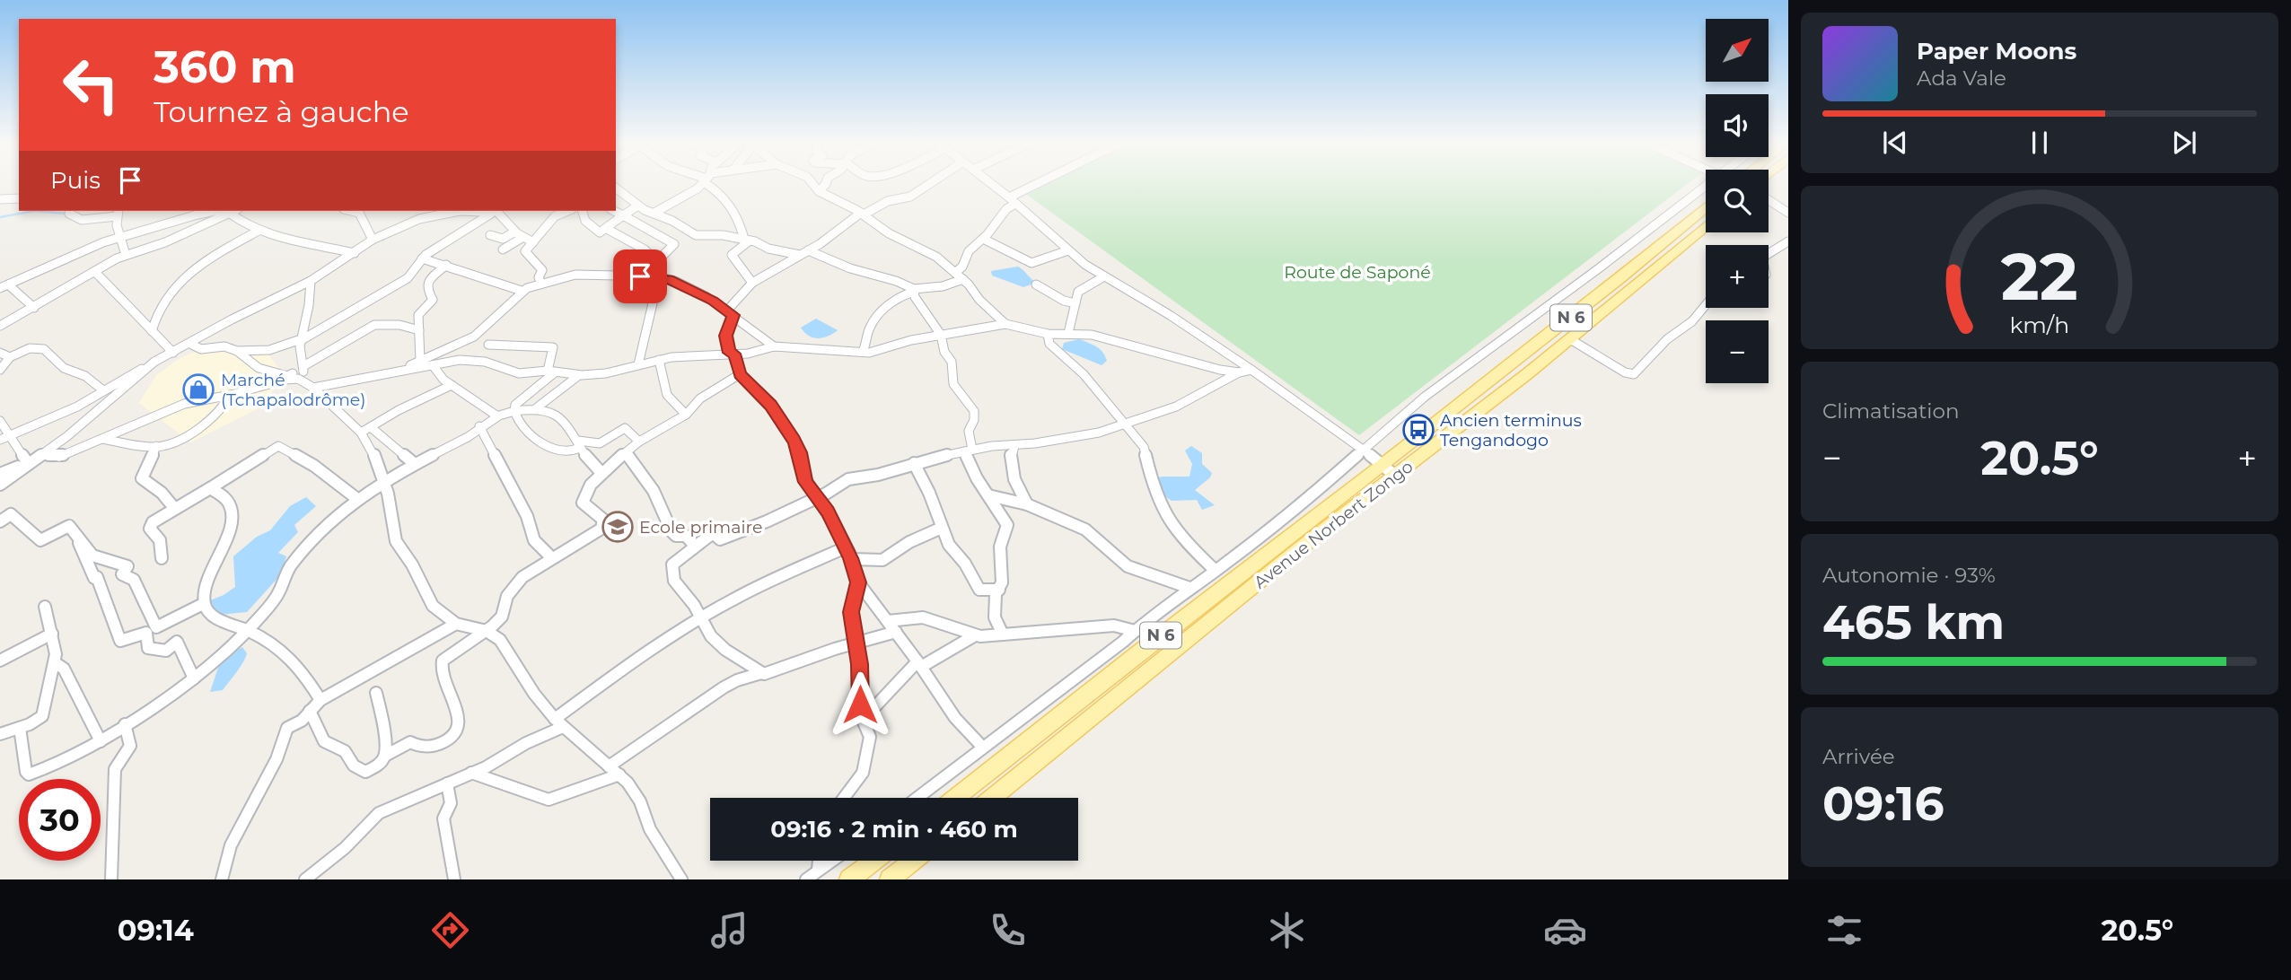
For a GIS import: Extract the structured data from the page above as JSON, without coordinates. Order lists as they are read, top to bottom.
{
  "streets": {
    "main road": ["N 6", "Avenue Norbert Zongo"]
  },
  "crossings": [
    ["N 6", "Avenue Norbert Zongo"]
  ],
  "parks": ["Route de Saponé"],
  "places": {
    "shop": ["Marché (Tchapalodrôme)"],
    "bus stop": ["Ancien terminus Tengandogo"],
    "school or university": ["Ecole primaire"]
  },
  "north": "top right",
  "page": {
    "map_buttons": ["+", "−"],
    "turn": ["360 m", "Tournez à gauche"],
    "song": ["Paper Moons", "Ada Vale"],
    "then": "Puis",
    "tile": [
      "Climatisation",
      ["Autonomie · 93%", "465 km"],
      ["Arrivée", "09:16"]
    ],
    "heat": ["−", "20.5°", "+"],
    "limit": "30",
    "trip": "09:16 · 2 min · 460 m",
    "tabs": ["09:14", "20.5°"],
    "gauge": ["22", "km/h"]
  }
}
